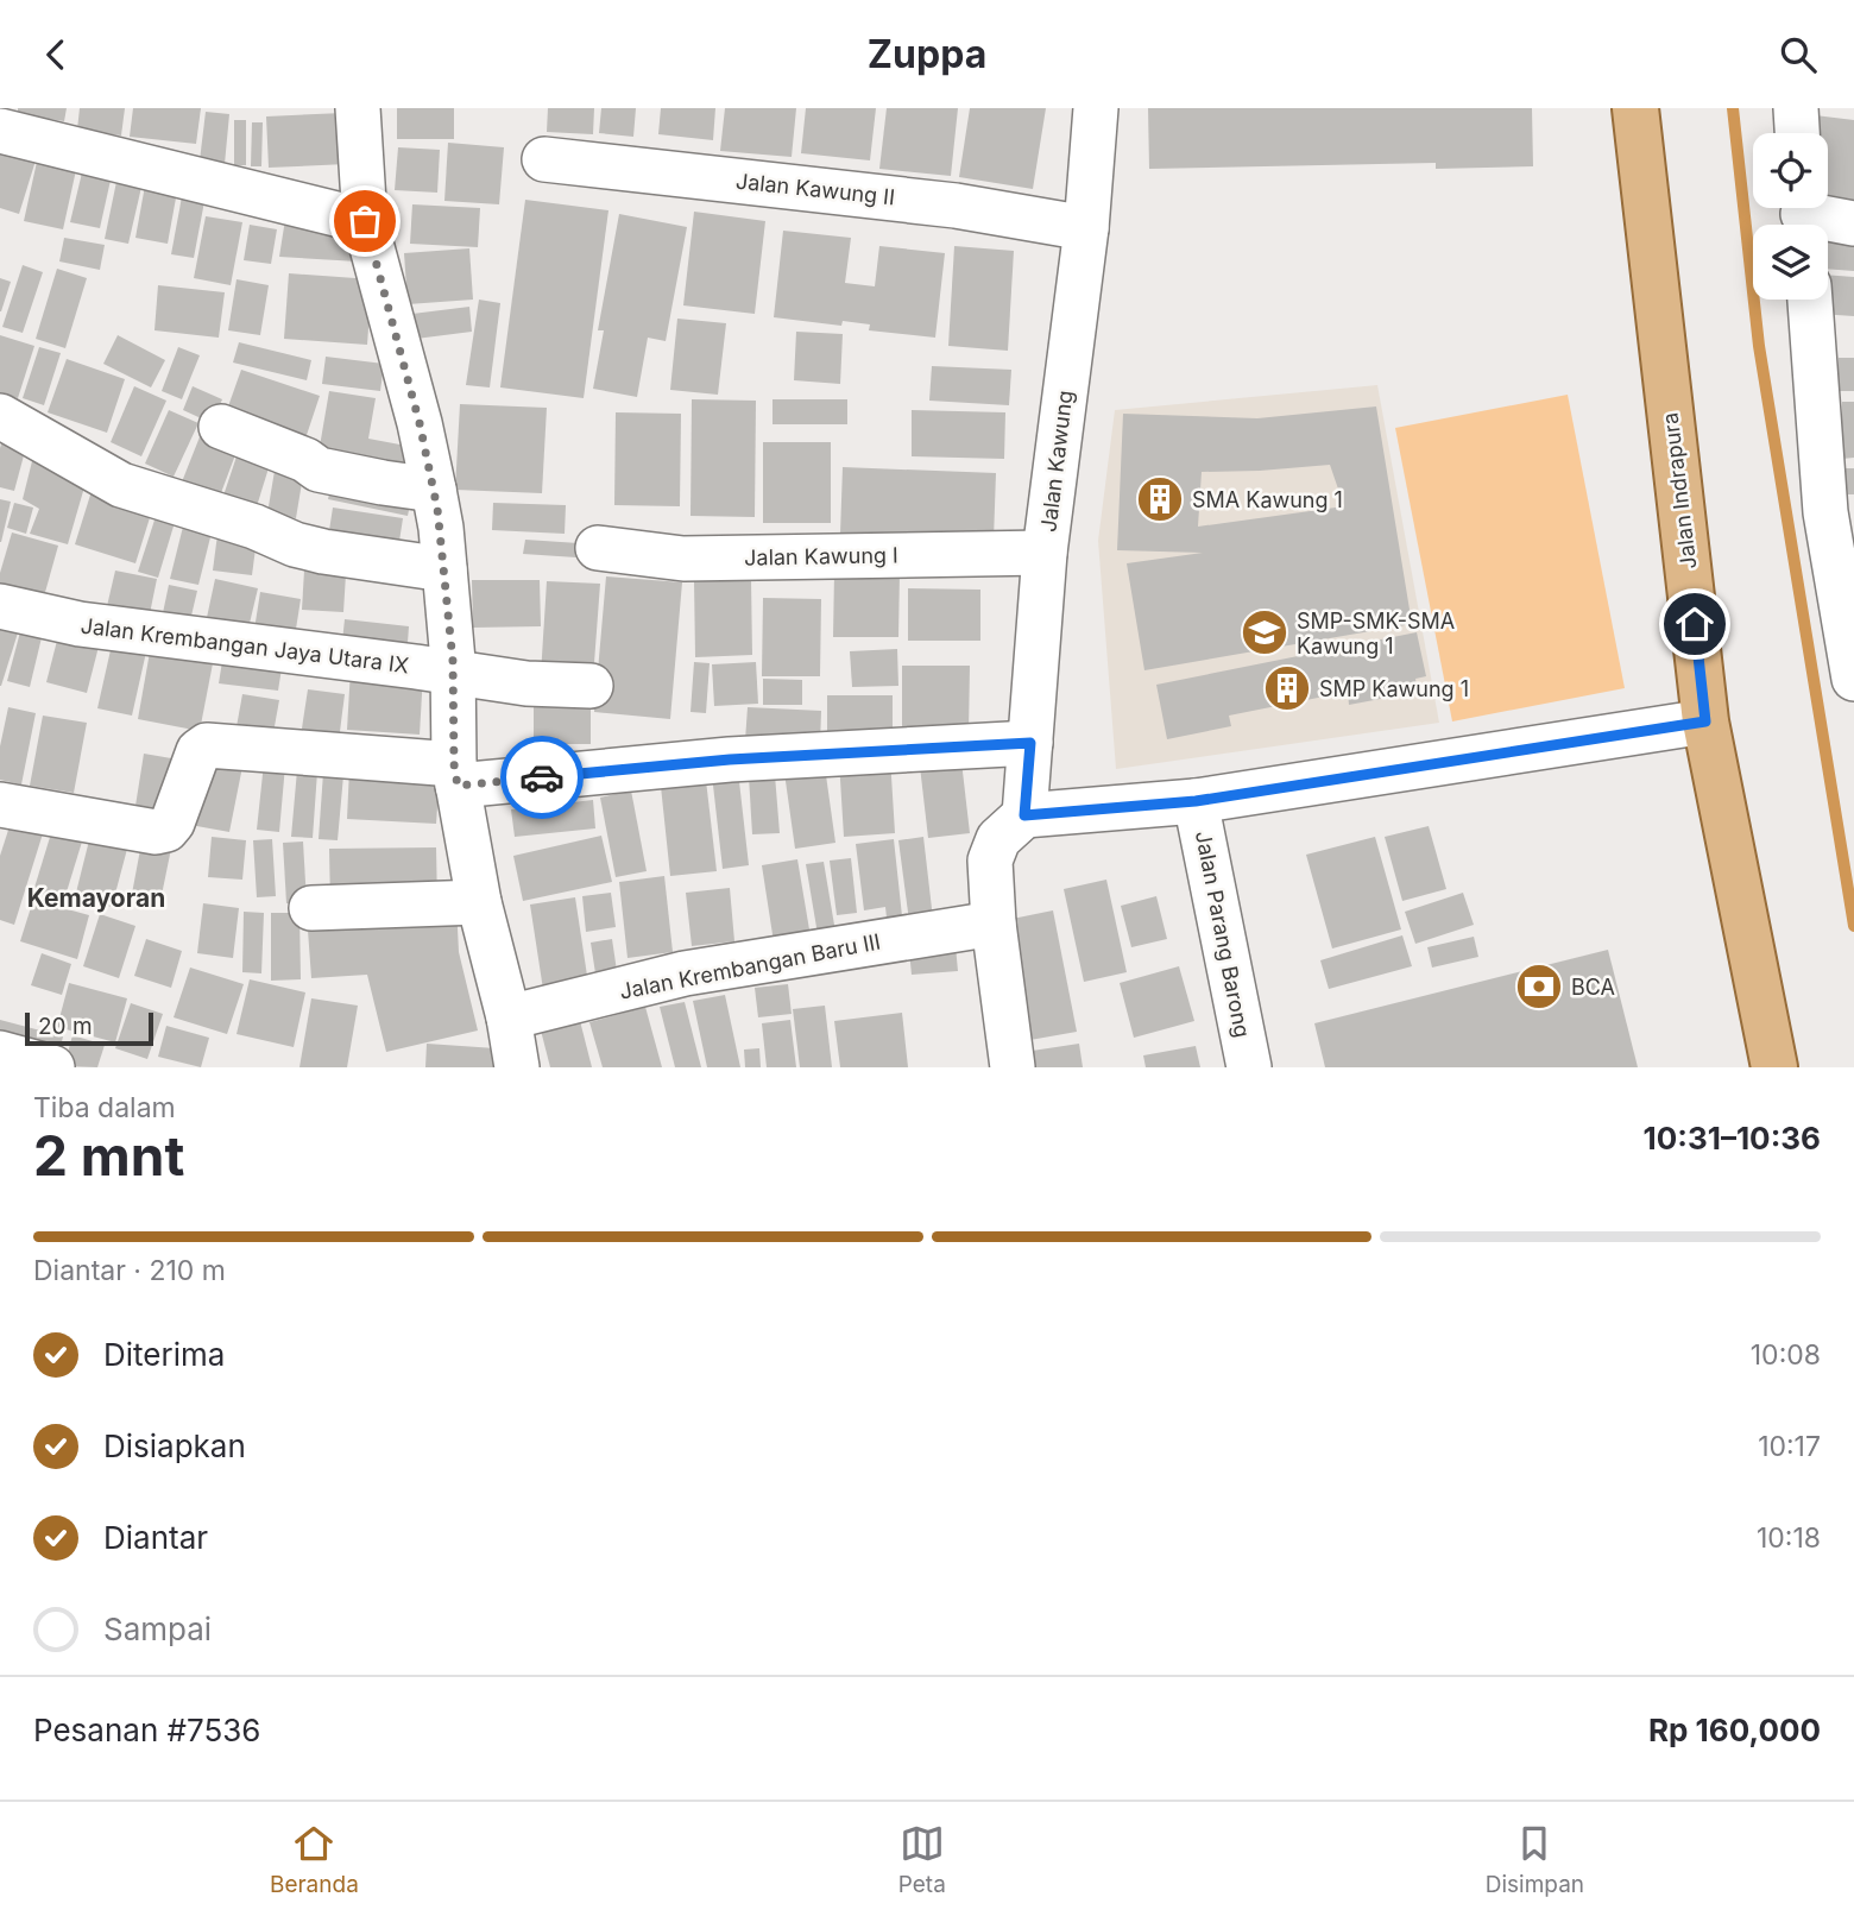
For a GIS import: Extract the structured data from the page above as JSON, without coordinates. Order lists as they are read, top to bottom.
{
  "streets": {
    "main road": ["Jalan Indrapura"],
    "street": [
      "Jalan Kawung II",
      "Jalan Kawung",
      "Jalan Kawung I",
      "Jalan Krembangan Jaya Utara IX",
      "Jalan Parang Barong",
      "Jalan Krembangan Baru III"
    ]
  },
  "crossings": [
    ["Jalan Kawung II", "Jalan Kawung"],
    ["Jalan Kawung", "Jalan Kawung I"]
  ],
  "districts": ["Kemayoran"],
  "places": {
    "building": ["SMA Kawung 1", "SMP Kawung 1"],
    "school or university": ["SMP-SMK-SMA Kawung 1"],
    "bank": ["BCA"]
  },
  "scale_bar": "20 m",
  "page": {
    "header": "Zuppa",
    "scale": "20 m",
    "heading": ["2 mnt", "Tiba dalam", "10:31–10:36"],
    "panel": ["Pesanan #7536", "Rp 160,000"],
    "bar": "Diantar · 210 m",
    "list": [
      ["Diterima", "10:08"],
      ["Disiapkan", "10:17"],
      ["Diantar", "10:18"],
      "Sampai"
    ],
    "tabs": ["Beranda", "Peta", "Disimpan"]
  }
}
